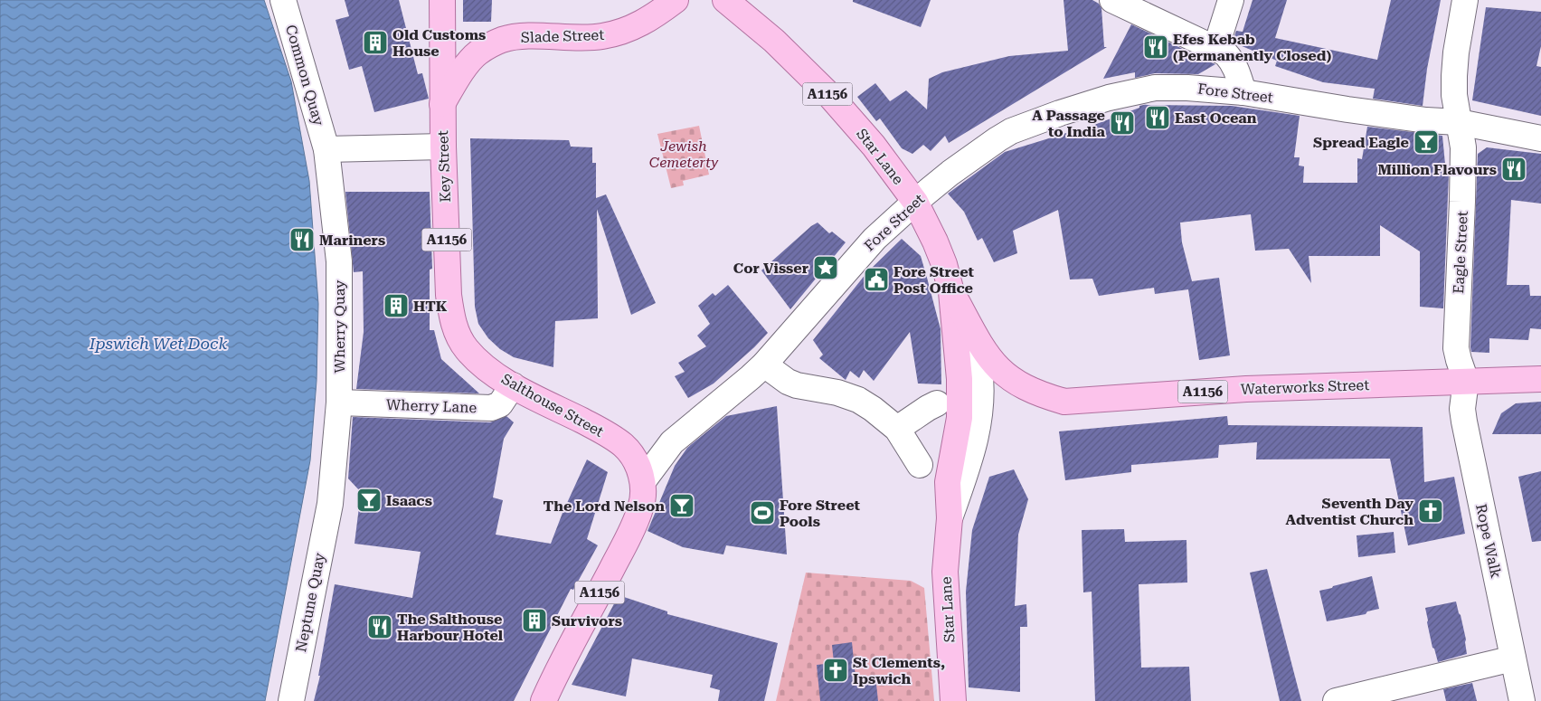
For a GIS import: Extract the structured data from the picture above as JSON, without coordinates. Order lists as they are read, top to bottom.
{
  "streets": {
    "main road": [
      "Slade Street",
      "A1156",
      "Star Lane",
      "Key Street",
      "Waterworks Street",
      "Salthouse Street"
    ],
    "street": [
      "Common Quay",
      "Fore Street",
      "Eagle Street",
      "Wherry Quay",
      "Wherry Lane",
      "Rope Walk",
      "Neptune Quay"
    ]
  },
  "crossings": [
    ["Slade Street", "Key Street"],
    ["Common Quay", "Wherry Quay"],
    ["Fore Street", "A1156"],
    ["Fore Street", "Star Lane"],
    ["Fore Street", "Eagle Street"],
    ["Fore Street", "Salthouse Street"],
    ["A1156", "Eagle Street"],
    ["A1156", "Waterworks Street"],
    ["A1156", "Salthouse Street"],
    ["A1156", "Rope Walk"],
    ["Star Lane", "Waterworks Street"],
    ["Key Street", "Salthouse Street"],
    ["Eagle Street", "Waterworks Street"],
    ["Eagle Street", "Rope Walk"],
    ["Wherry Quay", "Wherry Lane"],
    ["Wherry Quay", "Neptune Quay"],
    ["Waterworks Street", "Rope Walk"],
    ["Salthouse Street", "Wherry Lane"]
  ],
  "water": ["Ipswich Wet Dock"],
  "parks": ["Jewish Cemeterty"],
  "places": {
    "building": ["Old Customs House", "HTK", "Survivors"],
    "restaurant": [
      "Efes Kebab (Permanently Closed)",
      "East Ocean",
      "A Passage to India",
      "Million Flavours",
      "Mariners",
      "The Salthouse Harbour Hotel"
    ],
    "bar": ["Spread Eagle", "Isaacs", "The Lord Nelson"],
    "place": ["Cor Visser"],
    "public building": ["Fore Street Post Office"],
    "church": ["Seventh Day Adventist Church", "St Clements, Ipswich"],
    "sports": ["Fore Street Pools"]
  }
}
